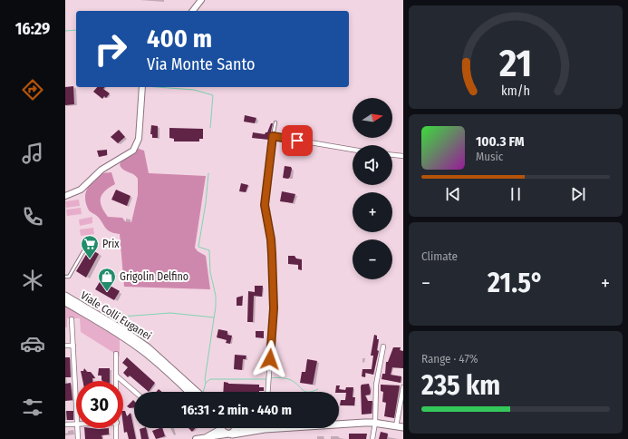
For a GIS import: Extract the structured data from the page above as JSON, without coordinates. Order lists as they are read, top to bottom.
{
  "streets": {
    "main road": ["Viale Colli Euganei"]
  },
  "places": {
    "supermarket": ["Prix"],
    "shop": ["Grigolin Delfino"]
  },
  "north": "right",
  "page": {
    "tabs": "16:29",
    "turn": ["400 m", "Via Monte Santo"],
    "map_buttons": ["+", "−"],
    "song": ["100.3 FM", "Music"],
    "tile": [
      "Climate",
      ["Range · 47%", "235 km"]
    ],
    "heat": ["−", "21.5°", "+"],
    "limit": "30",
    "trip": "16:31 · 2 min · 440 m",
    "gauge": ["21", "km/h"]
  }
}
